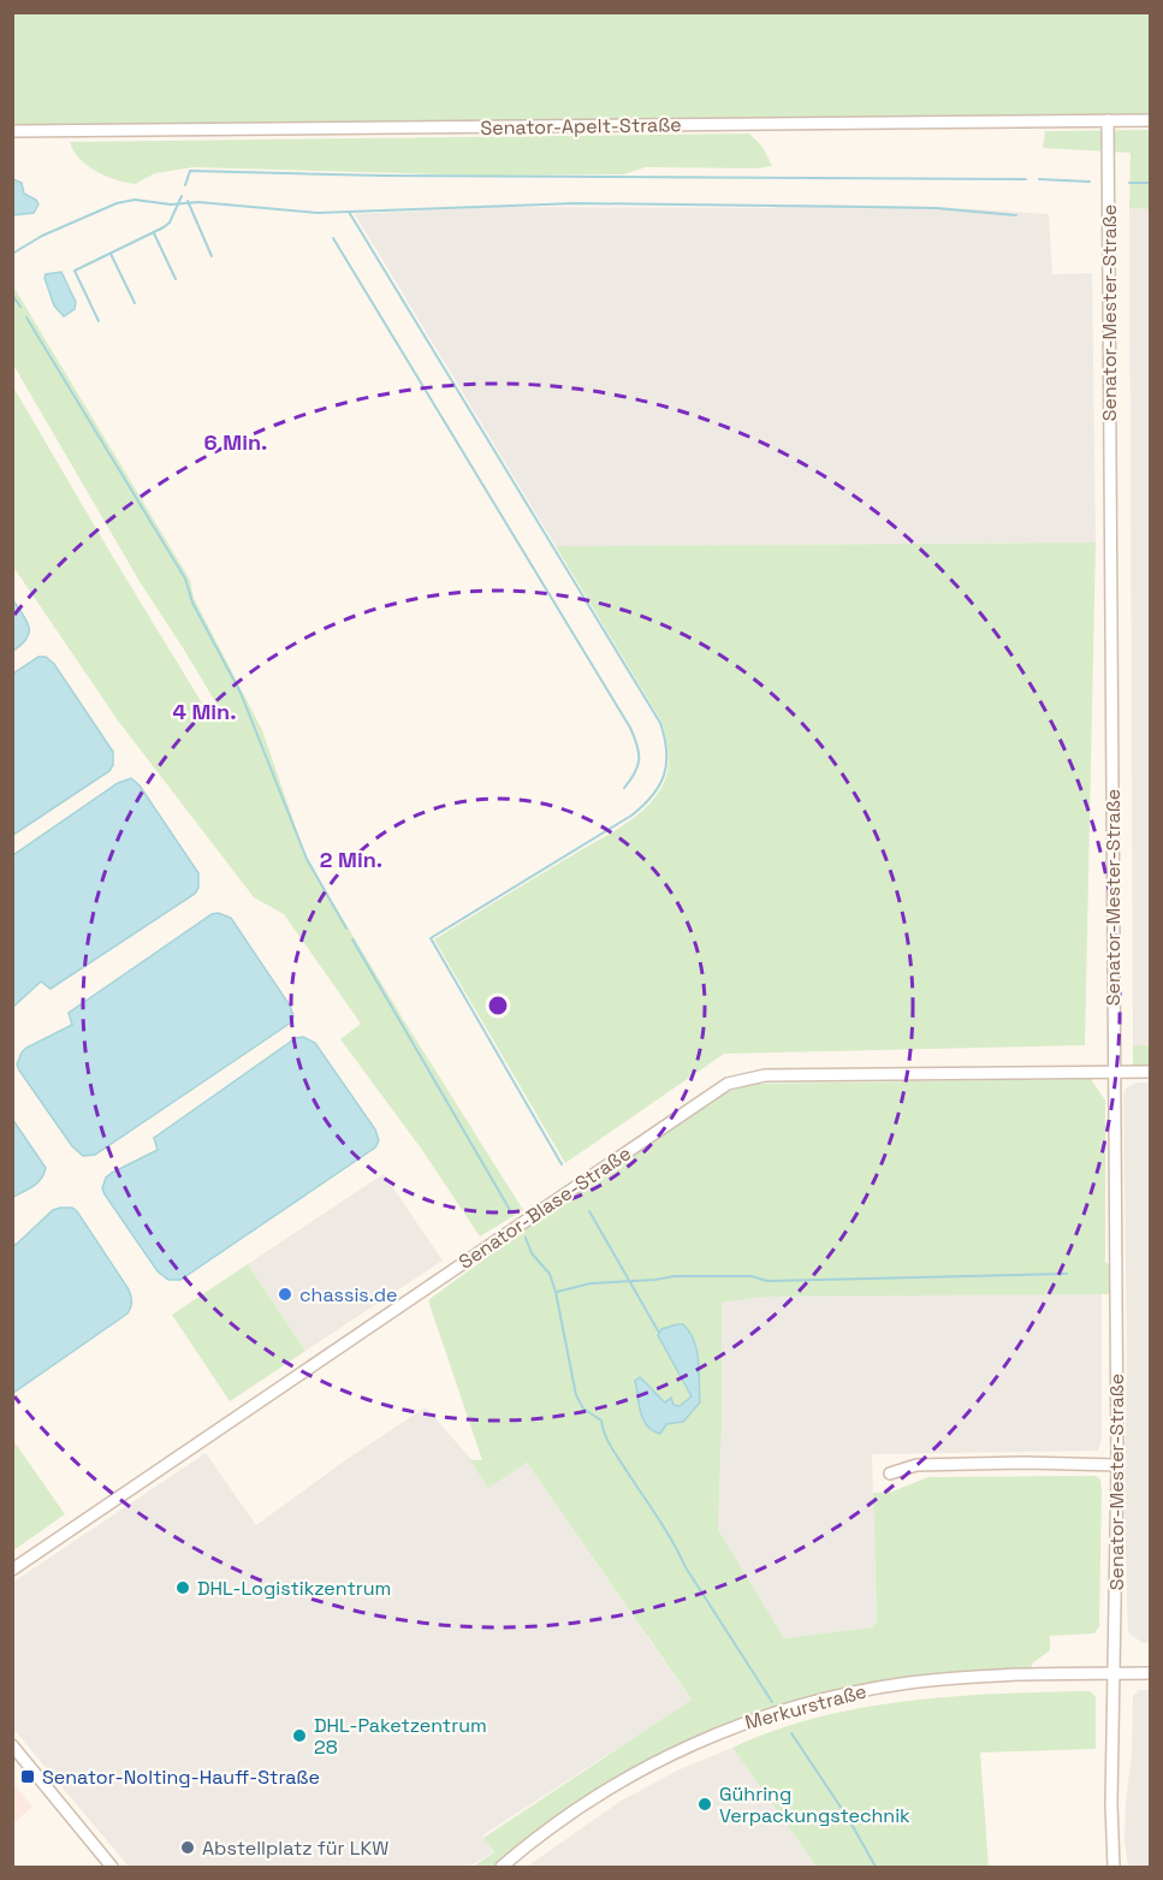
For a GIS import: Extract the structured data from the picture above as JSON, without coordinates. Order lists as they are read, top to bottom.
{
  "streets": {
    "street": [
      "Senator-Apelt-Straße",
      "Senator-Mester-Straße",
      "Senator-Blase-Straße",
      "Merkurstraße"
    ]
  },
  "crossings": [
    ["Senator-Apelt-Straße", "Senator-Mester-Straße"],
    ["Senator-Mester-Straße", "Senator-Blase-Straße"],
    ["Senator-Mester-Straße", "Merkurstraße"]
  ],
  "places": {
    "other": [
      "chassis.de",
      "DHL-Logistikzentrum",
      "DHL-Paketzentrum 28",
      "Gühring Verpackungstechnik",
      "Abstellplatz für LKW"
    ],
    "transit": ["Senator-Nolting-Hauff-Straße"]
  },
  "rings": ["6 Min.", "4 Min.", "2 Min."]
}
